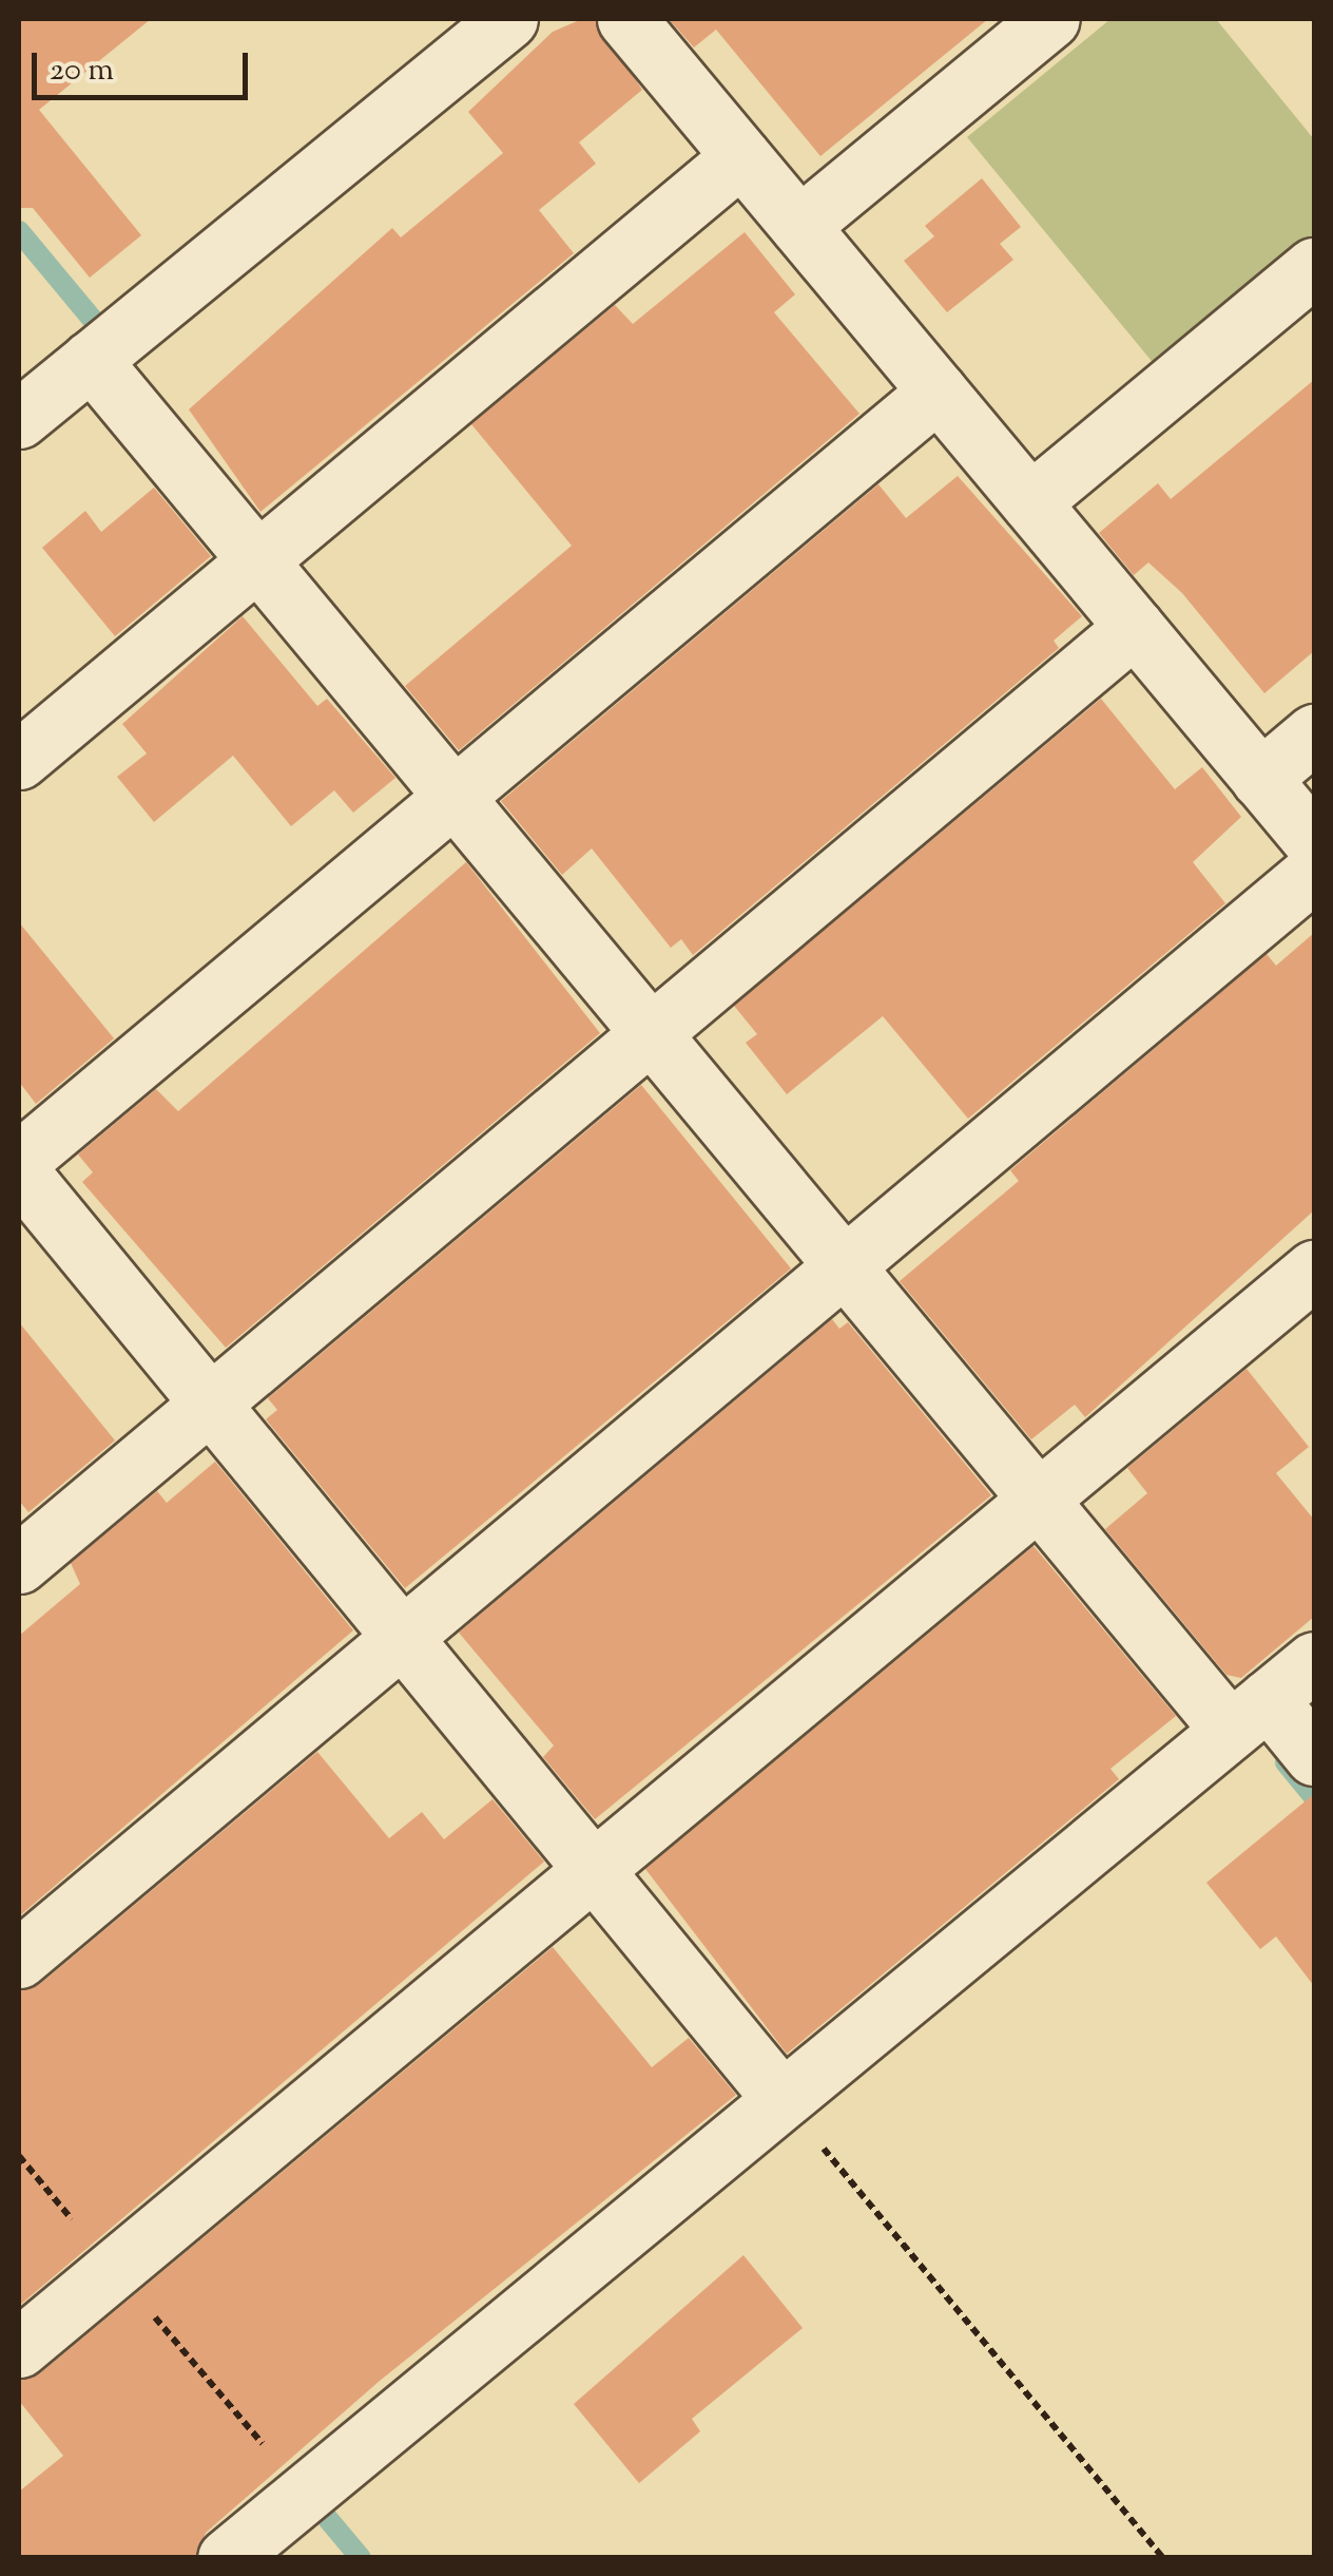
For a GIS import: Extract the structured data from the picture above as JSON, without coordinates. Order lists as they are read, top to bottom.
{
  "scale_bar": "20 m"
}
